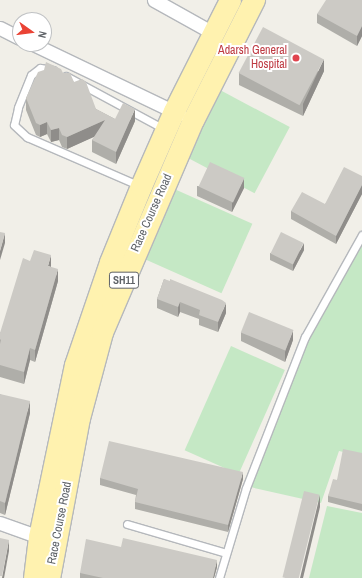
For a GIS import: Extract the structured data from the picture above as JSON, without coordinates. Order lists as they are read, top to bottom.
{
  "streets": {
    "main road": ["Race Course Road", "SH11"]
  },
  "places": ["Adarsh General Hospital"],
  "north": "right"
}
